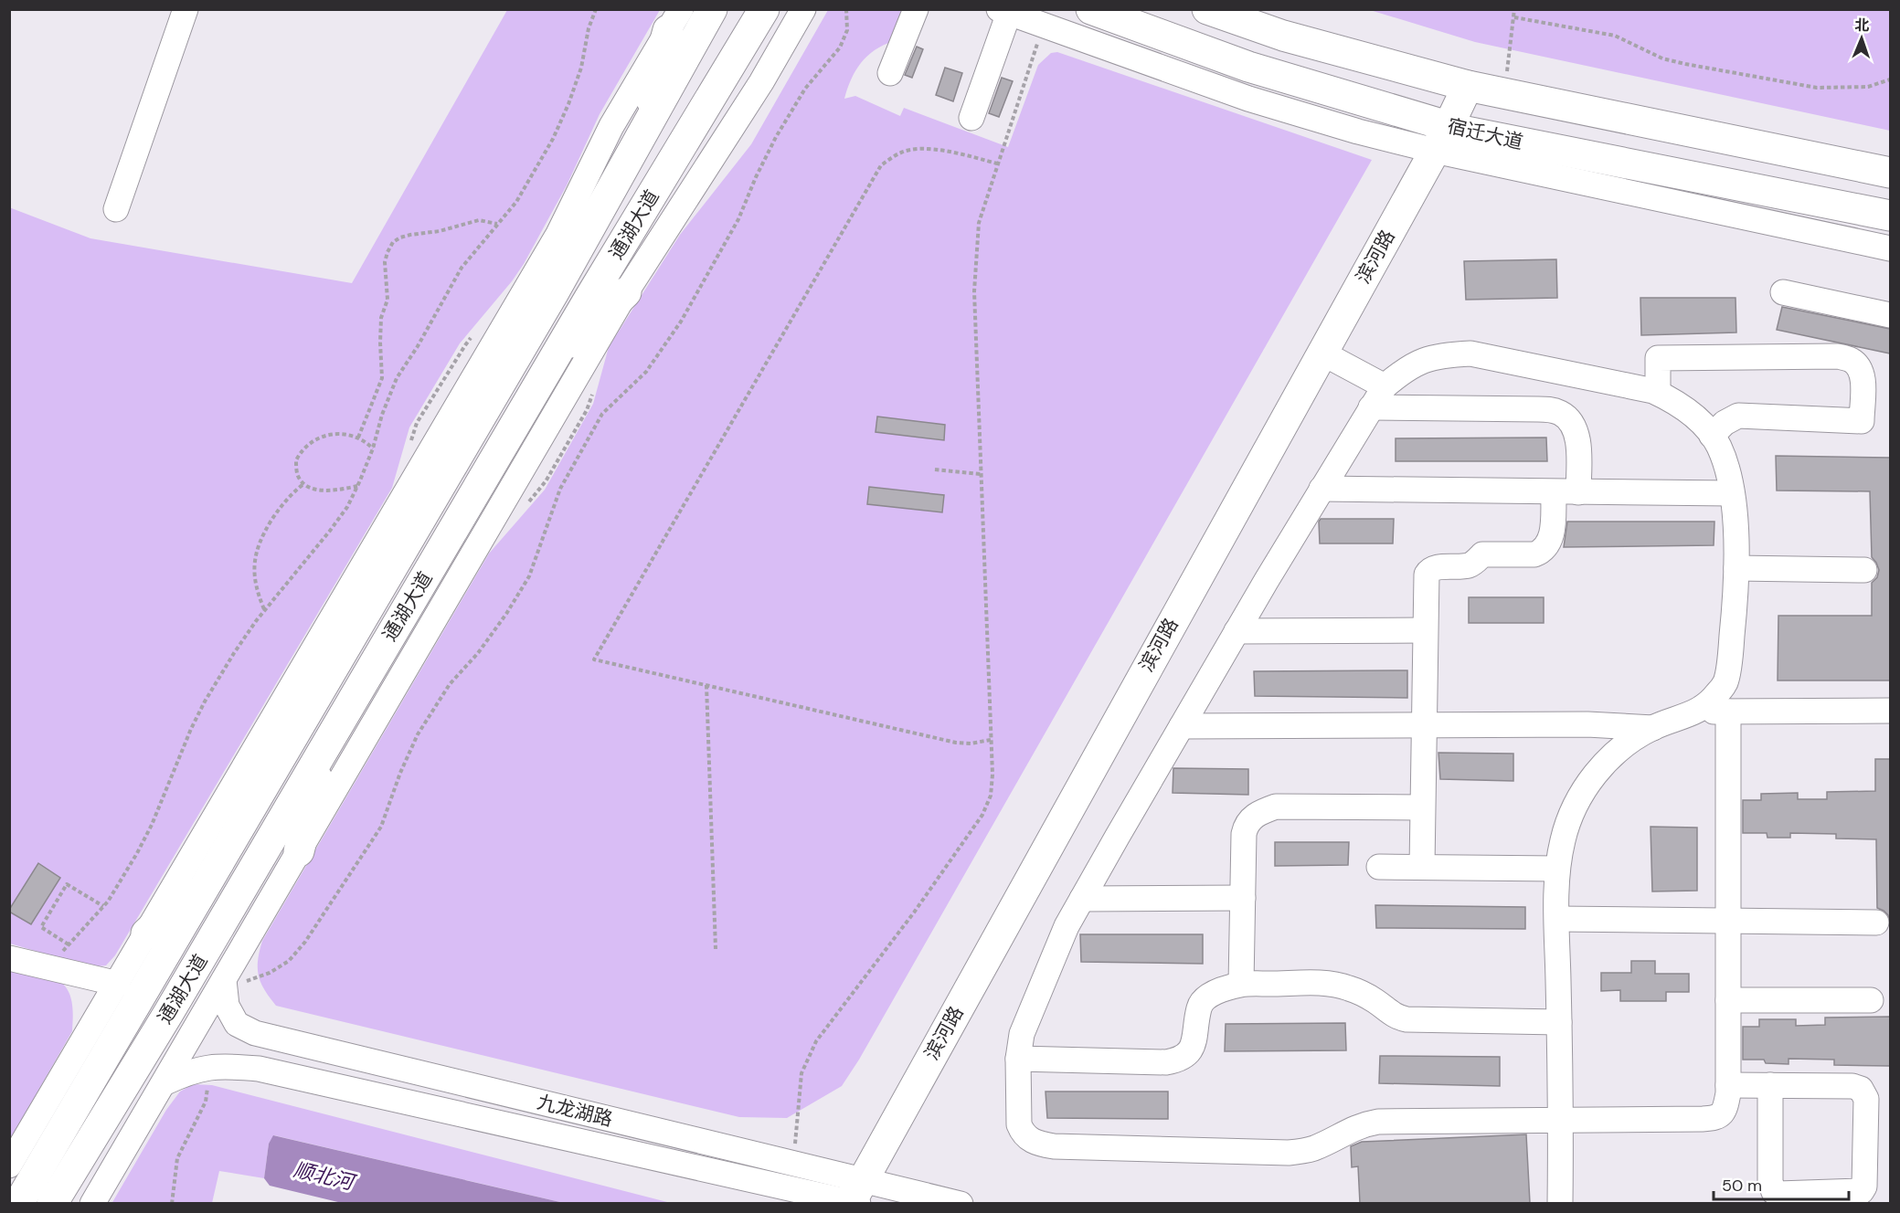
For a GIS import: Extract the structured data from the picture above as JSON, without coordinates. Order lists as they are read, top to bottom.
{
  "streets": {
    "main road": ["宿迁大道", "通湖大道", "滨河路"],
    "street": ["九龙湖路"]
  },
  "crossings": [
    ["宿迁大道", "滨河路"],
    ["滨河路", "九龙湖路"]
  ],
  "water": ["顺北河"],
  "scale_bar": "50 m",
  "north": "top"
}
